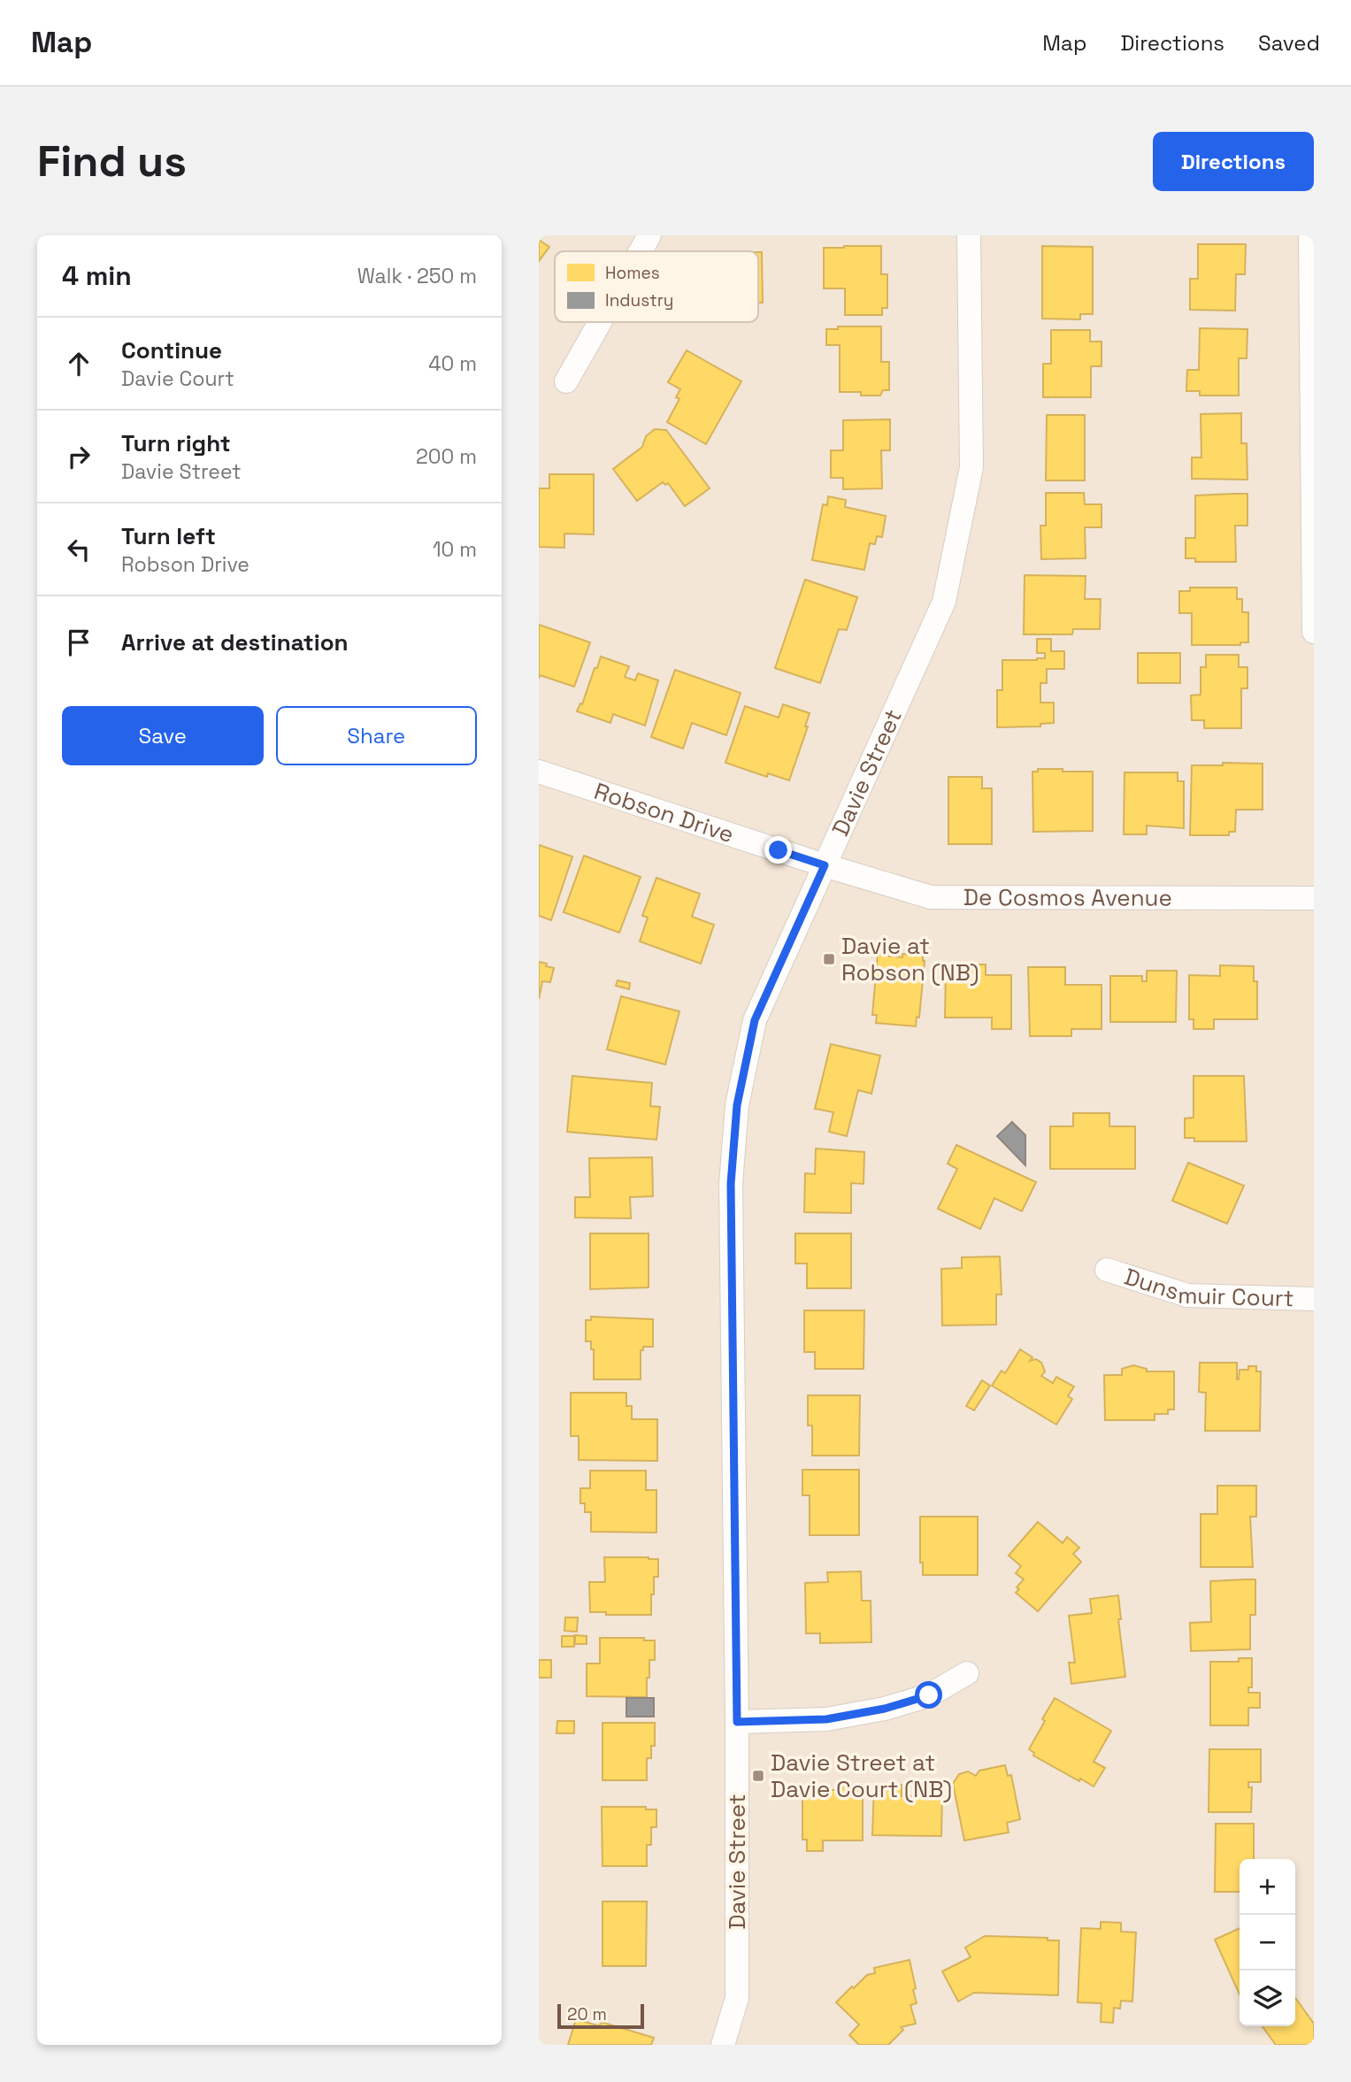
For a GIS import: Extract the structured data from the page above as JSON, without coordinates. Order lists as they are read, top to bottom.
{
  "streets": {
    "street": [
      "Davie Street",
      "Robson Drive",
      "De Cosmos Avenue",
      "Dunsmuir Court"
    ]
  },
  "crossings": [
    ["Davie Street", "Robson Drive"],
    ["Davie Street", "De Cosmos Avenue"],
    ["Robson Drive", "De Cosmos Avenue"]
  ],
  "places": {
    "transit": ["Davie at Robson (NB)", "Davie Street at Davie Court (NB)"]
  },
  "legend": ["Homes", "Industry"],
  "scale_bar": "20 m",
  "page": {
    "header": "Map",
    "nav": ["Map", "Directions", "Saved"],
    "buttons": [
      "Directions",
      ["Save", "Share"]
    ],
    "title": "Find us",
    "heading": ["4 min", "Walk · 250 m"],
    "list": [
      ["Continue", "Davie Court", "40 m"],
      ["Turn right", "Davie Street", "200 m"],
      ["Turn left", "Robson Drive", "10 m"],
      "Arrive at destination"
    ],
    "map_buttons": ["+", "−"],
    "scale": "20 m"
  }
}
